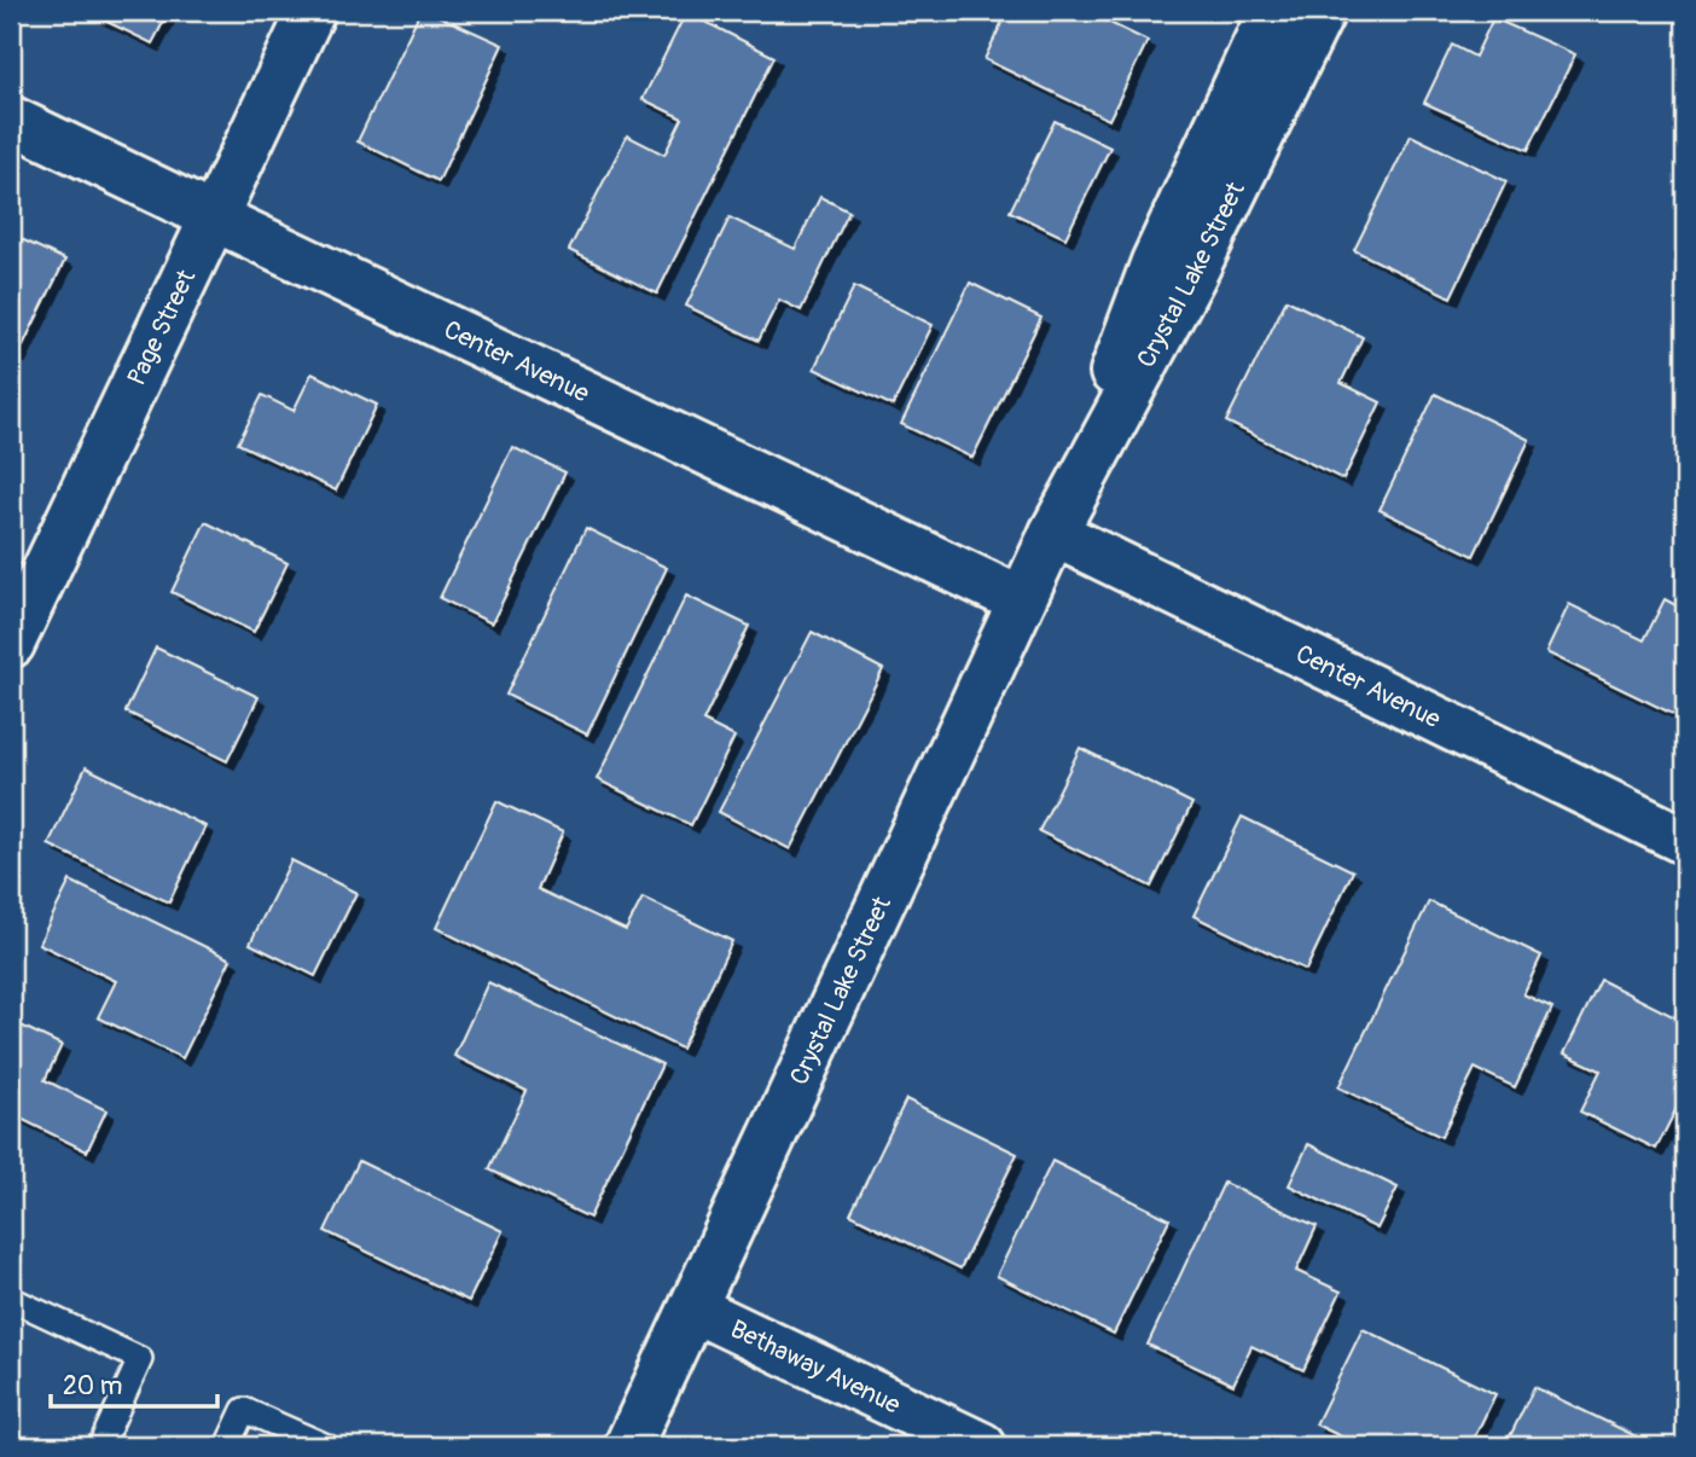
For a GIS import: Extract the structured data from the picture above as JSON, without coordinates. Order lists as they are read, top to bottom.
{
  "streets": {
    "street": [
      "Crystal Lake Street",
      "Page Street",
      "Center Avenue",
      "Bethaway Avenue"
    ]
  },
  "crossings": [
    ["Crystal Lake Street", "Center Avenue"],
    ["Crystal Lake Street", "Bethaway Avenue"],
    ["Page Street", "Center Avenue"]
  ],
  "scale_bar": "20 m"
}
